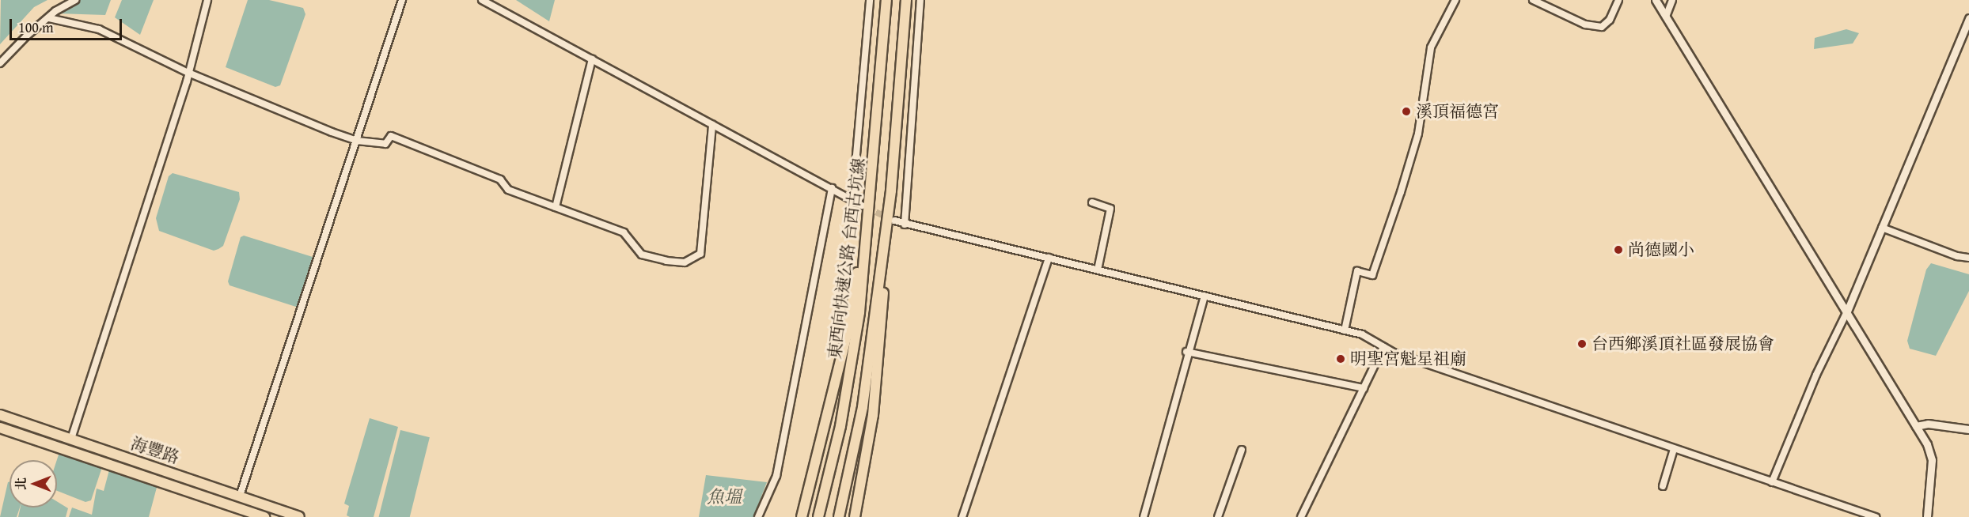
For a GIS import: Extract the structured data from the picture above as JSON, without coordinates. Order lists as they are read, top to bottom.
{
  "streets": {
    "main road": ["東西向快速公路 台西古坑線", "海豐路"]
  },
  "water": ["魚塭"],
  "places": [
    "溪頂福德宮",
    "尚德國小",
    "台西鄉溪頂社區發展協會",
    "明聖宮魁星祖廟"
  ],
  "scale_bar": "100 m",
  "north": "left"
}
